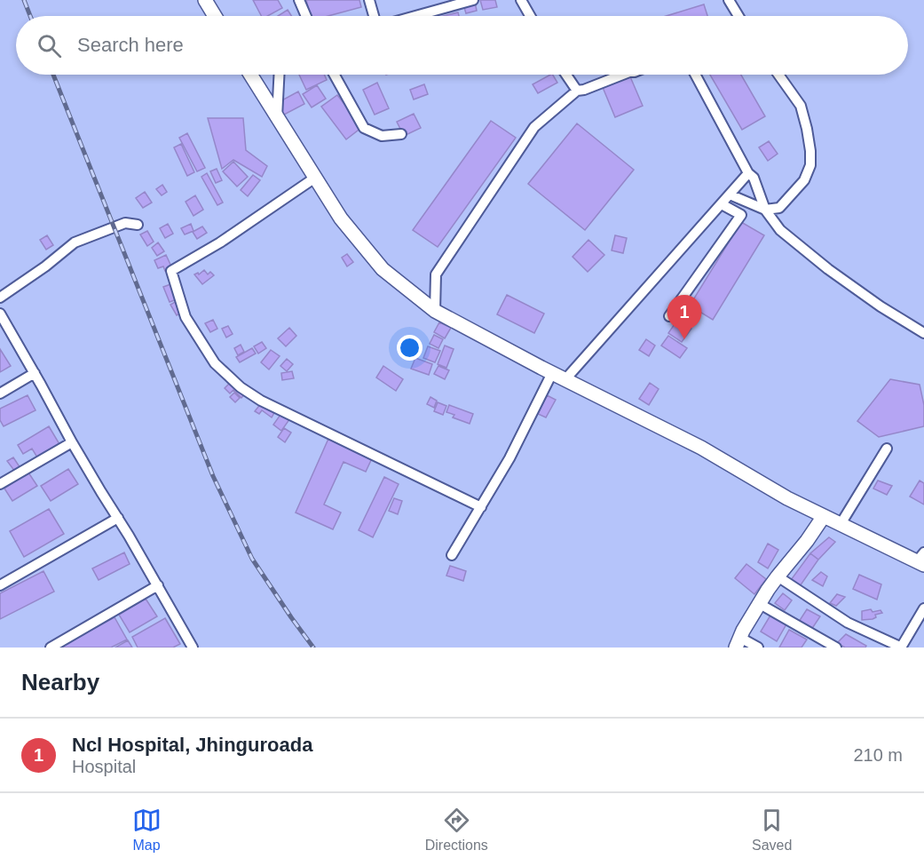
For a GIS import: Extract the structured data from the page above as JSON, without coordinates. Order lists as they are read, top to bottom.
{
  "page": {
    "search": "Search here",
    "pins": "1",
    "heading": "Nearby",
    "list": [
      {
        "mark": "1",
        "name": "Ncl Hospital, Jhinguroada",
        "note": "Hospital",
        "value": "210 m"
      }
    ],
    "nav": ["Map", "Directions", "Saved"]
  }
}
